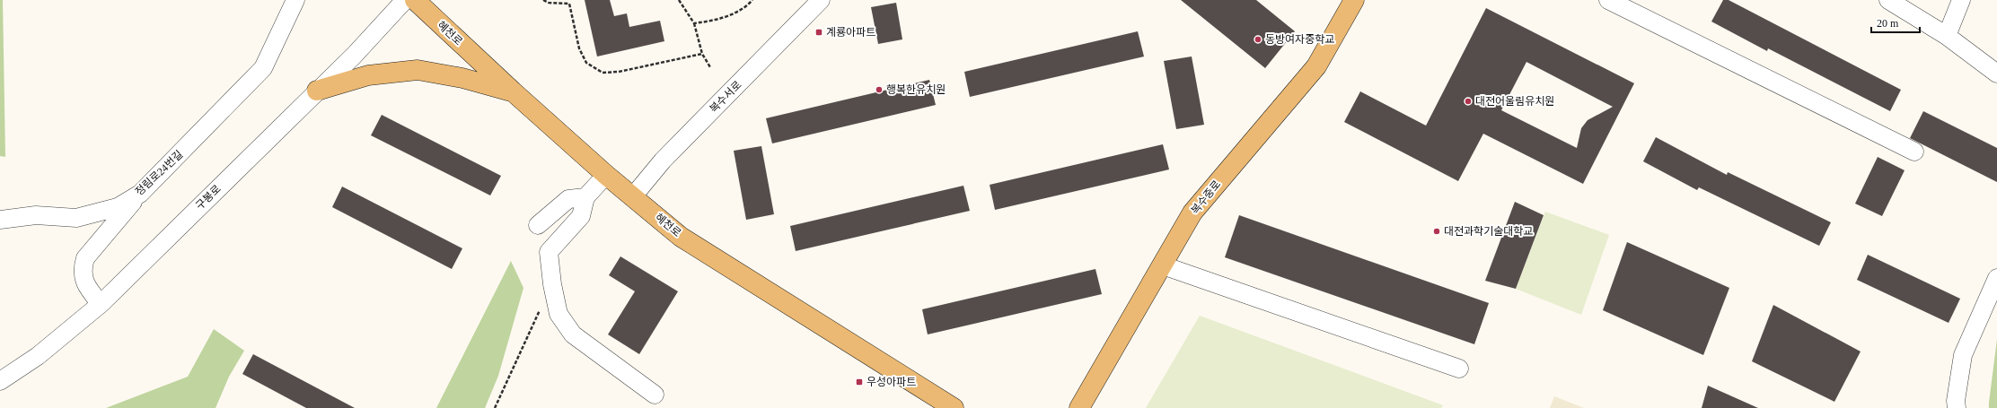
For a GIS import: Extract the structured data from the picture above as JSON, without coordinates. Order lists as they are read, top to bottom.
{
  "streets": {
    "main road": ["혜천로", "복수중로"],
    "street": ["복수서로", "정림로24번길", "구봉로"]
  },
  "crossings": [
    ["혜천로", "복수서로"]
  ],
  "places": {
    "transit": ["계룡아파트", "우성아파트"],
    "other": [
      "동방여자중학교",
      "행복한유치원",
      "대전어울림유치원",
      "대전과학기술대학교"
    ]
  },
  "scale_bar": "20 m"
}
